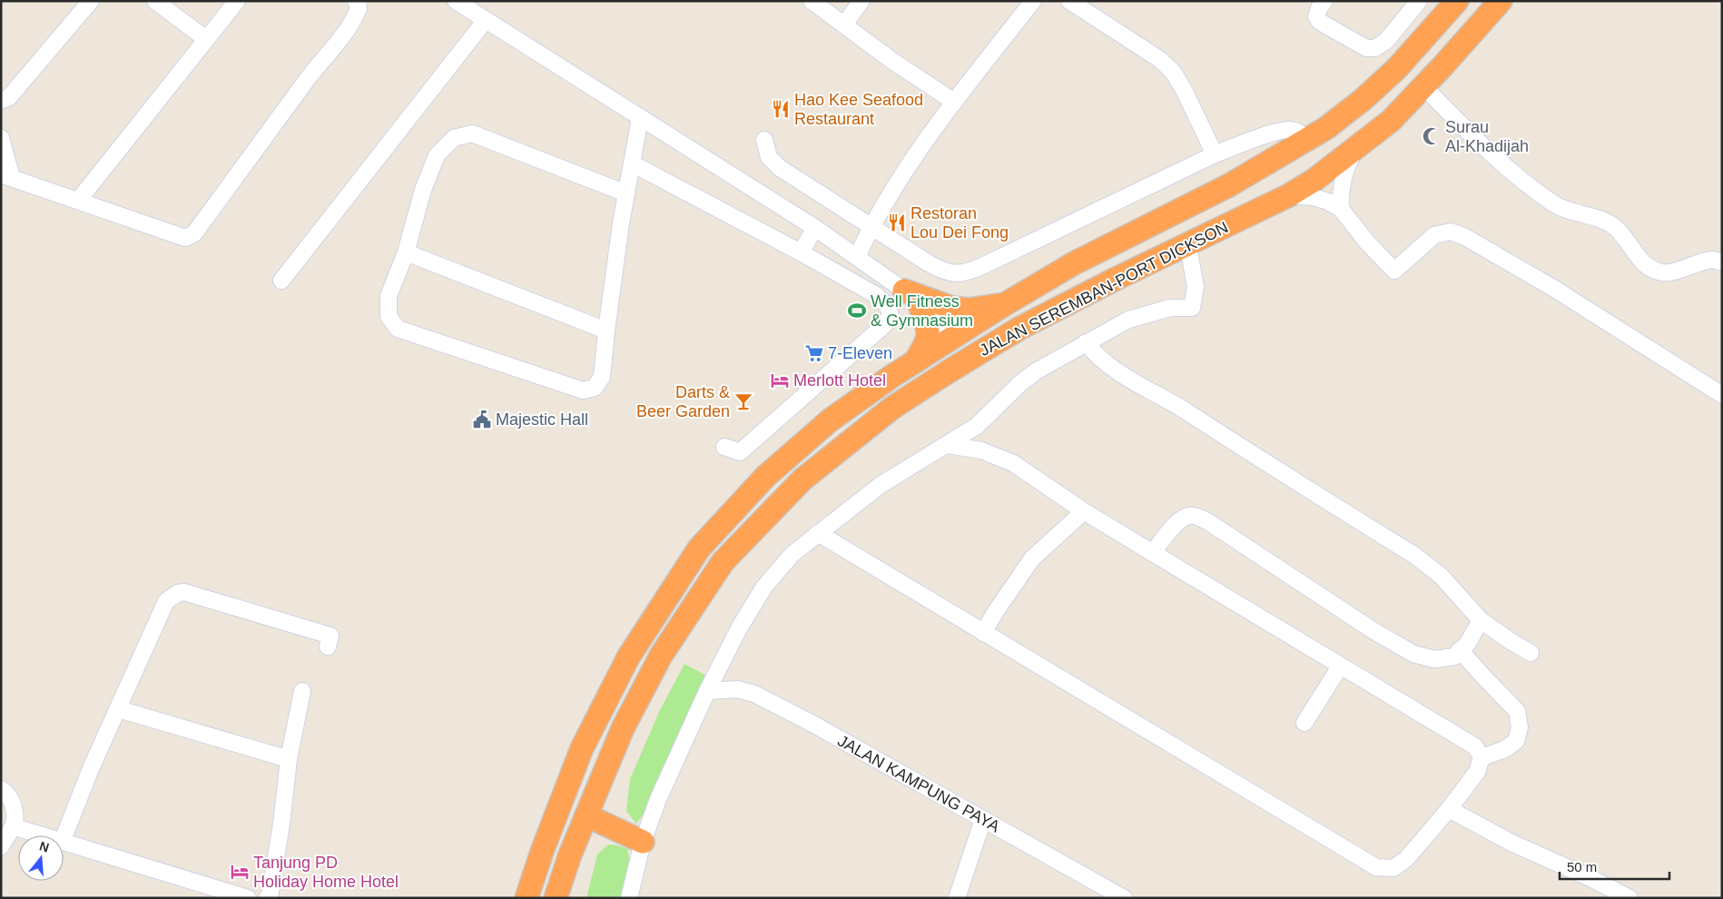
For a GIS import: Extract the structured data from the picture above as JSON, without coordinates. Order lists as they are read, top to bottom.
{
  "streets": {
    "highway": ["JALAN SEREMBAN-PORT DICKSON"],
    "street": ["JALAN KAMPUNG PAYA"]
  },
  "places": {
    "restaurant": ["Hao Kee Seafood Restaurant", "Restoran Lou Dei Fong"],
    "mosque": ["Surau Al-Khadijah"],
    "sports": ["Well Fitness & Gymnasium"],
    "supermarket": ["7-Eleven"],
    "hotel": ["Merlott Hotel", "Tanjung PD Holiday Home Hotel"],
    "bar": ["Darts & Beer Garden"],
    "public building": ["Majestic Hall"]
  },
  "scale_bar": "50 m",
  "north": "top"
}
